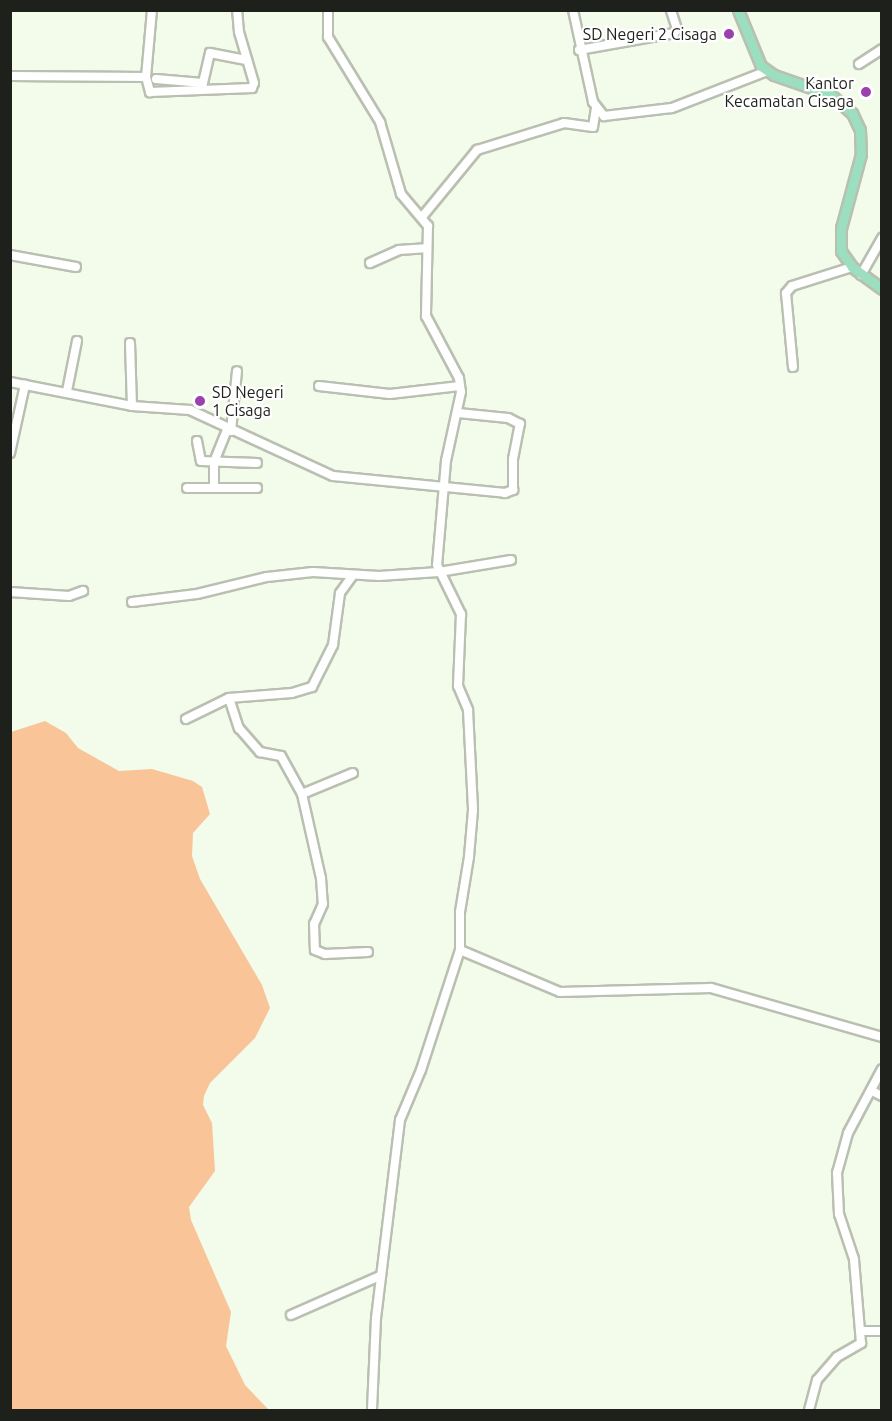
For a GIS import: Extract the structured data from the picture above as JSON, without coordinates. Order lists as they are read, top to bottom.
{
  "places": ["SD Negeri 2 Cisaga", "Kantor Kecamatan Cisaga", "SD Negeri 1 Cisaga"]
}
